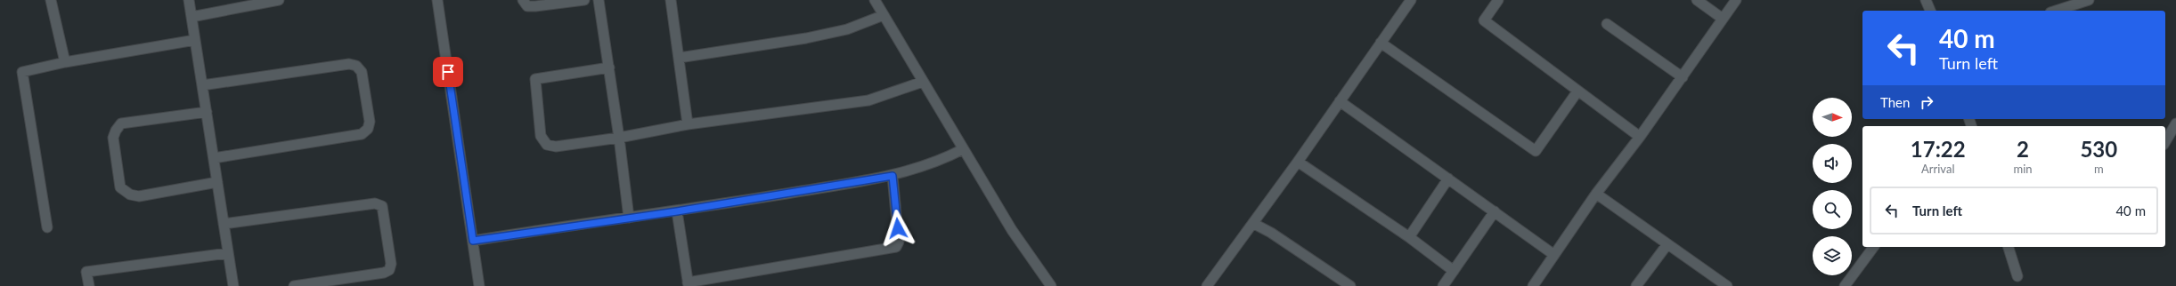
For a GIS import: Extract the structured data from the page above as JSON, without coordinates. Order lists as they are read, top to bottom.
{
  "north": "right",
  "page": {
    "turn": ["40 m", "Turn left"],
    "then": "Then",
    "eta": [
      "17:22",
      "Arrival",
      "2",
      "min",
      "530",
      "m"
    ],
    "list": [
      {
        "name": "Turn left",
        "value": "40 m"
      }
    ]
  }
}
